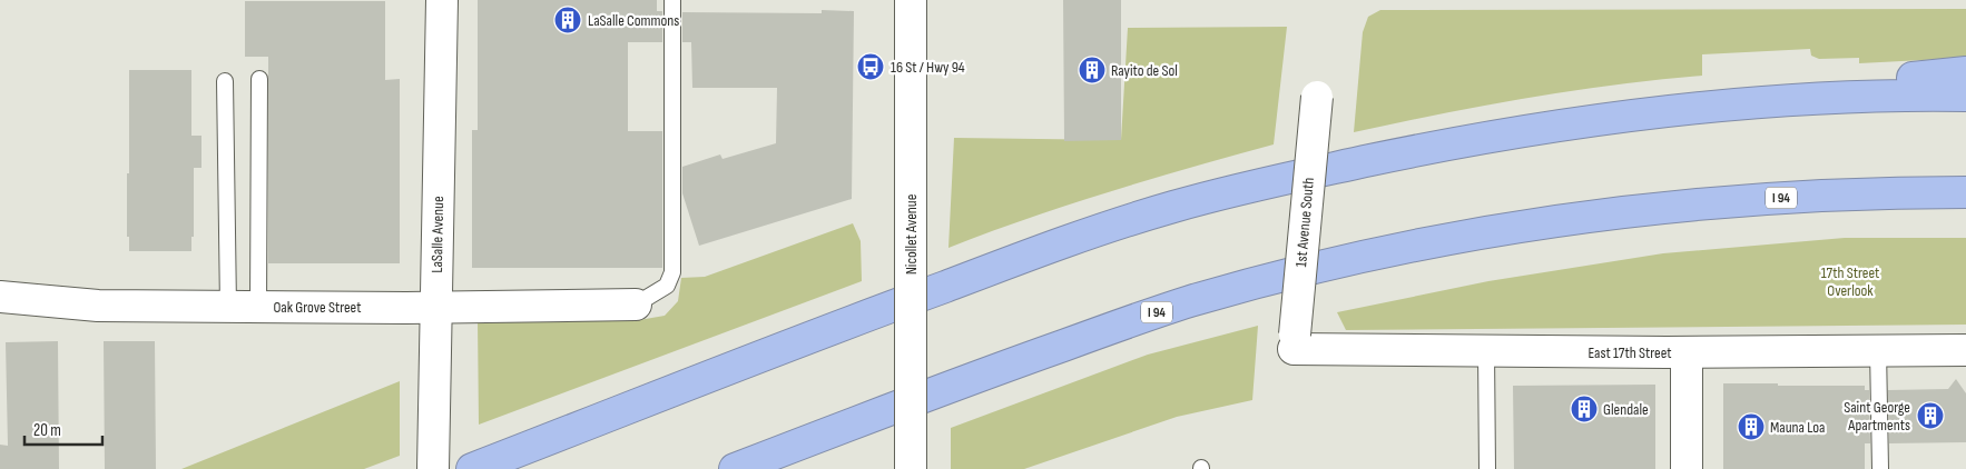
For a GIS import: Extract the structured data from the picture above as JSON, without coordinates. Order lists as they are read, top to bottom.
{
  "streets": {
    "highway": ["I 94"],
    "street": [
      "1st Avenue South",
      "LaSalle Avenue",
      "Nicollet Avenue",
      "Oak Grove Street",
      "East 17th Street"
    ]
  },
  "crossings": [
    ["1st Avenue South", "East 17th Street"],
    ["LaSalle Avenue", "Oak Grove Street"]
  ],
  "parks": ["17th Street Overlook"],
  "places": {
    "building": [
      "LaSalle Commons",
      "Rayito de Sol",
      "Glendale",
      "Saint George Apartments",
      "Mauna Loa"
    ],
    "bus stop": ["16 St / Hwy 94"]
  },
  "scale_bar": "20 m"
}
